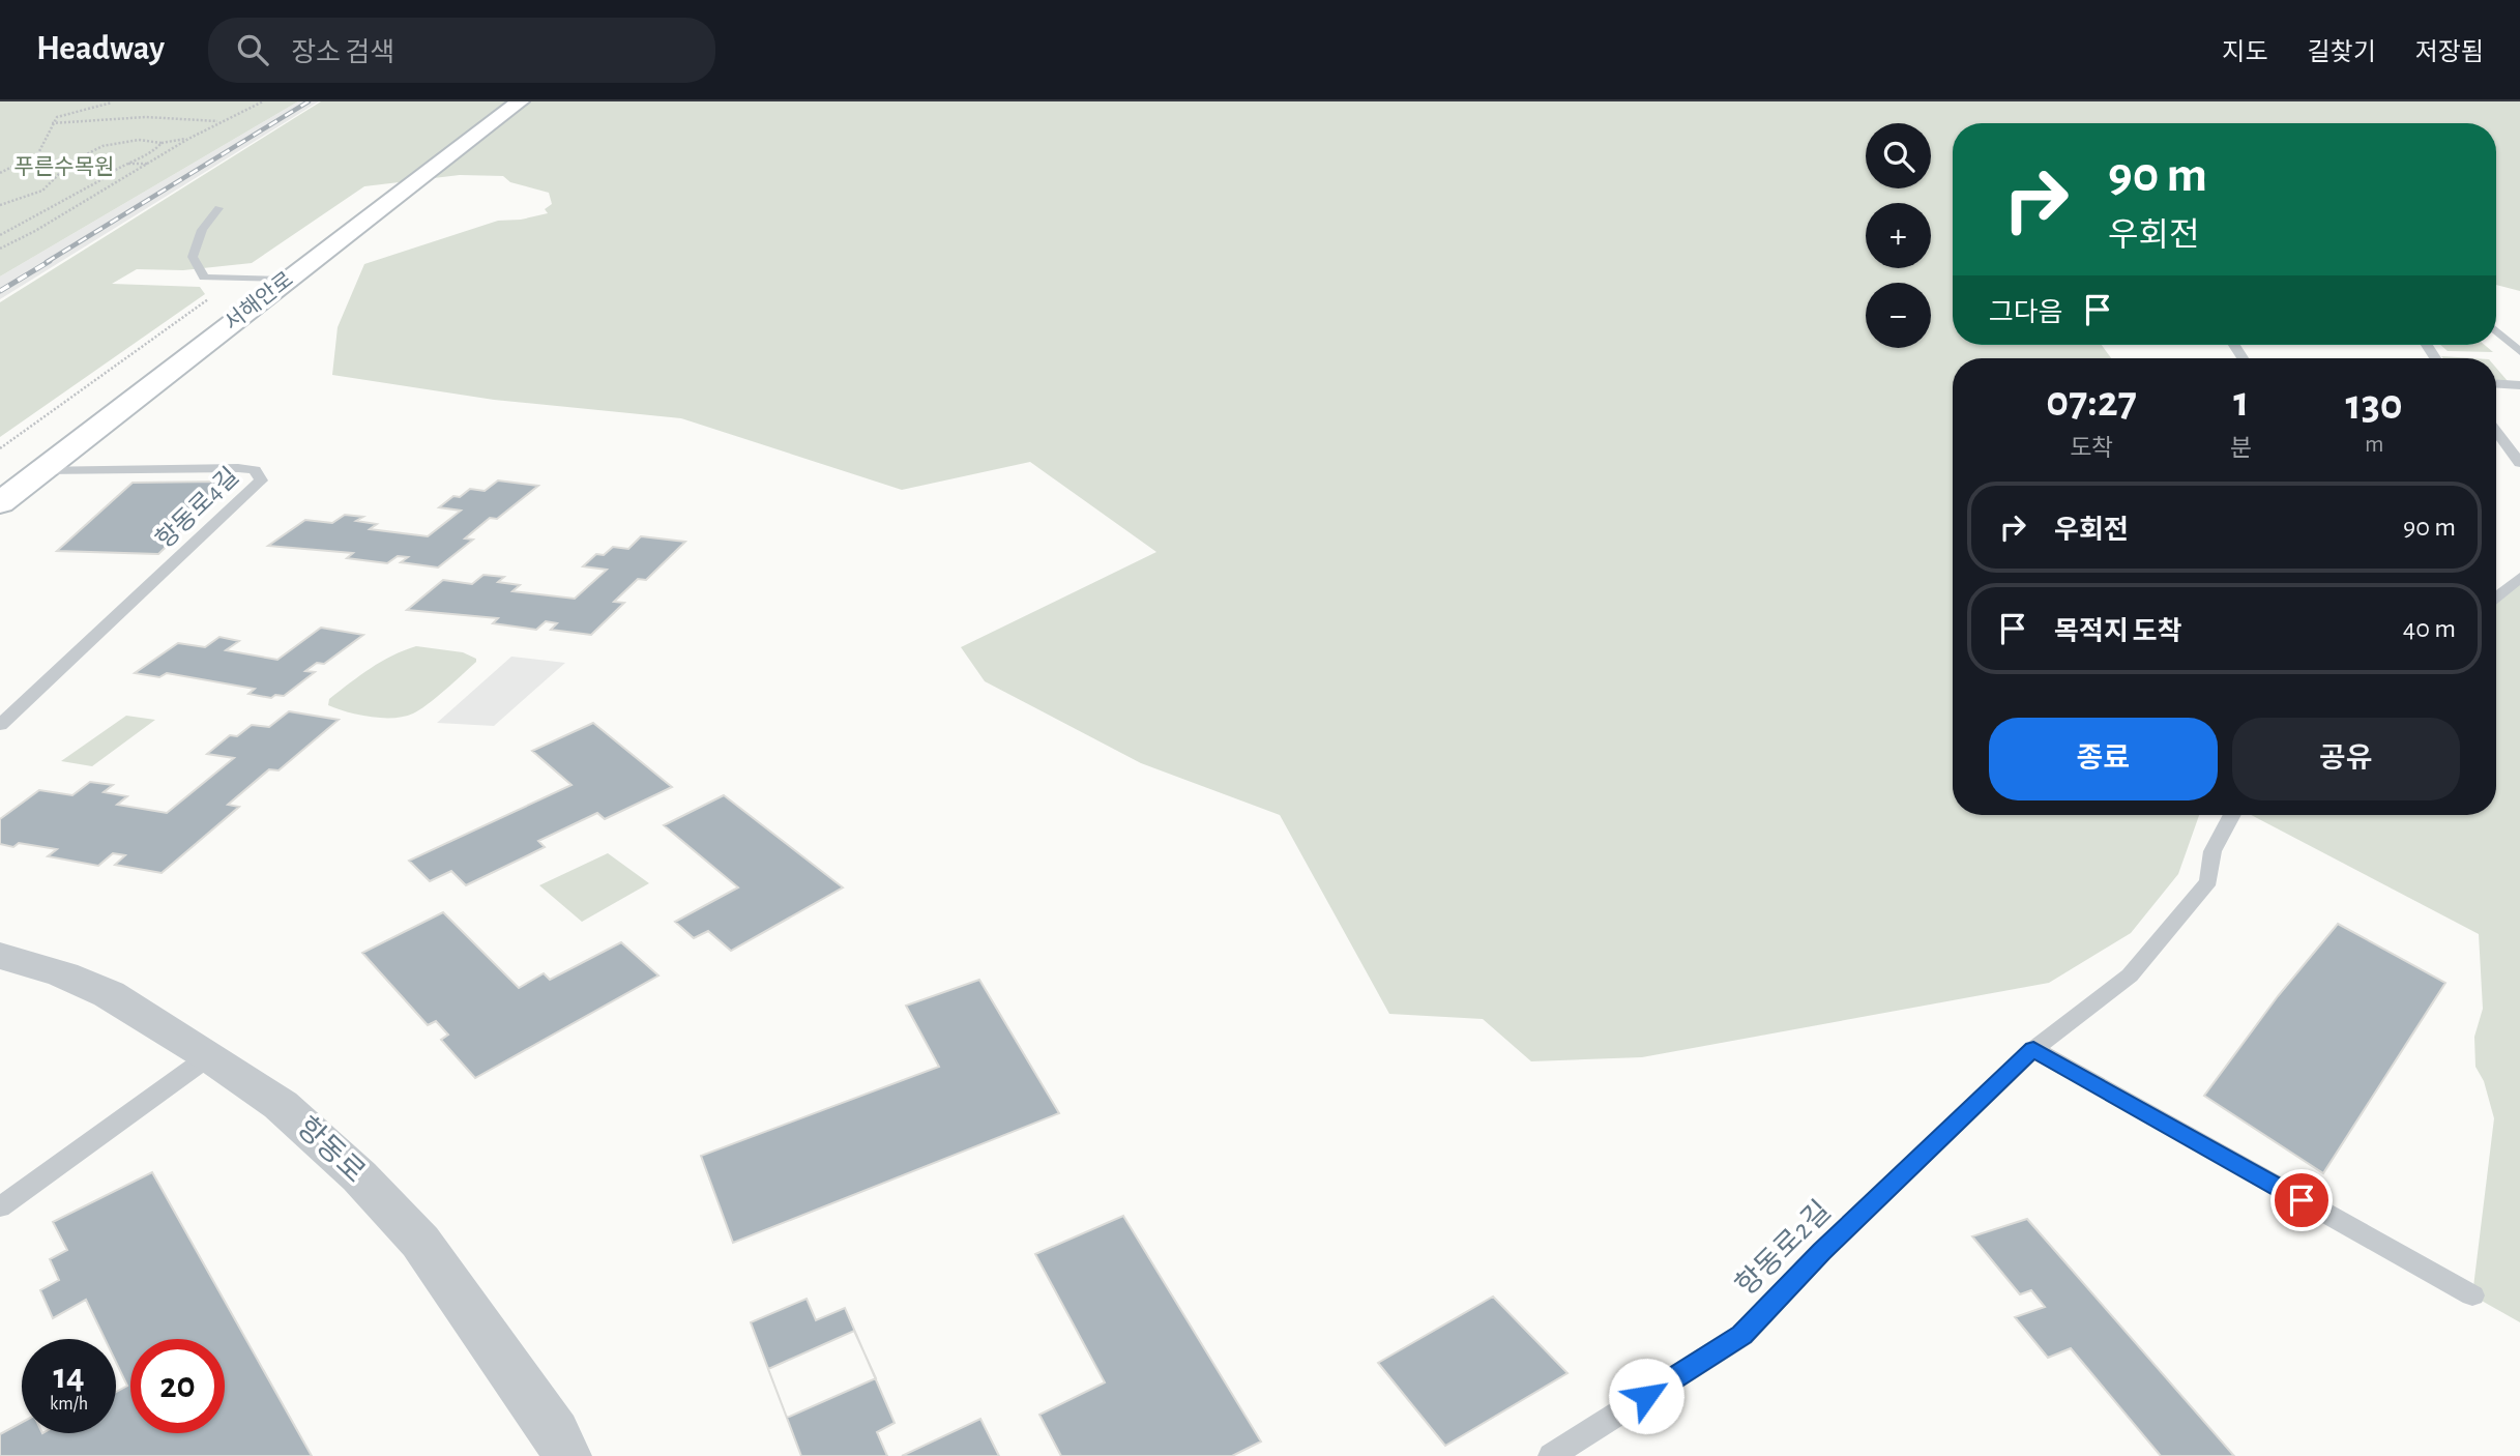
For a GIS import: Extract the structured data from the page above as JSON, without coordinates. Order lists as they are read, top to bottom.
{
  "streets": {
    "main road": ["서해안로"],
    "street": ["항동로"],
    "lane": ["항동로4길", "항동로2길"]
  },
  "crossings": [
    ["서해안로", "항동로4길"]
  ],
  "parks": ["푸른수목원"],
  "page": {
    "header": "Headway",
    "search": "장소 검색",
    "nav": ["지도", "길찾기", "저장됨"],
    "map_buttons": ["+", "−"],
    "turn": ["90 m", "우회전"],
    "then": "그다음",
    "eta": [
      "07:27",
      "도착",
      "1",
      "분",
      "130",
      "m"
    ],
    "list": [
      {
        "name": "우회전",
        "value": "90 m"
      },
      {
        "name": "목적지 도착",
        "value": "40 m"
      }
    ],
    "buttons": ["종료", "공유"],
    "speed": "14 km/h",
    "limit": "20"
  }
}
